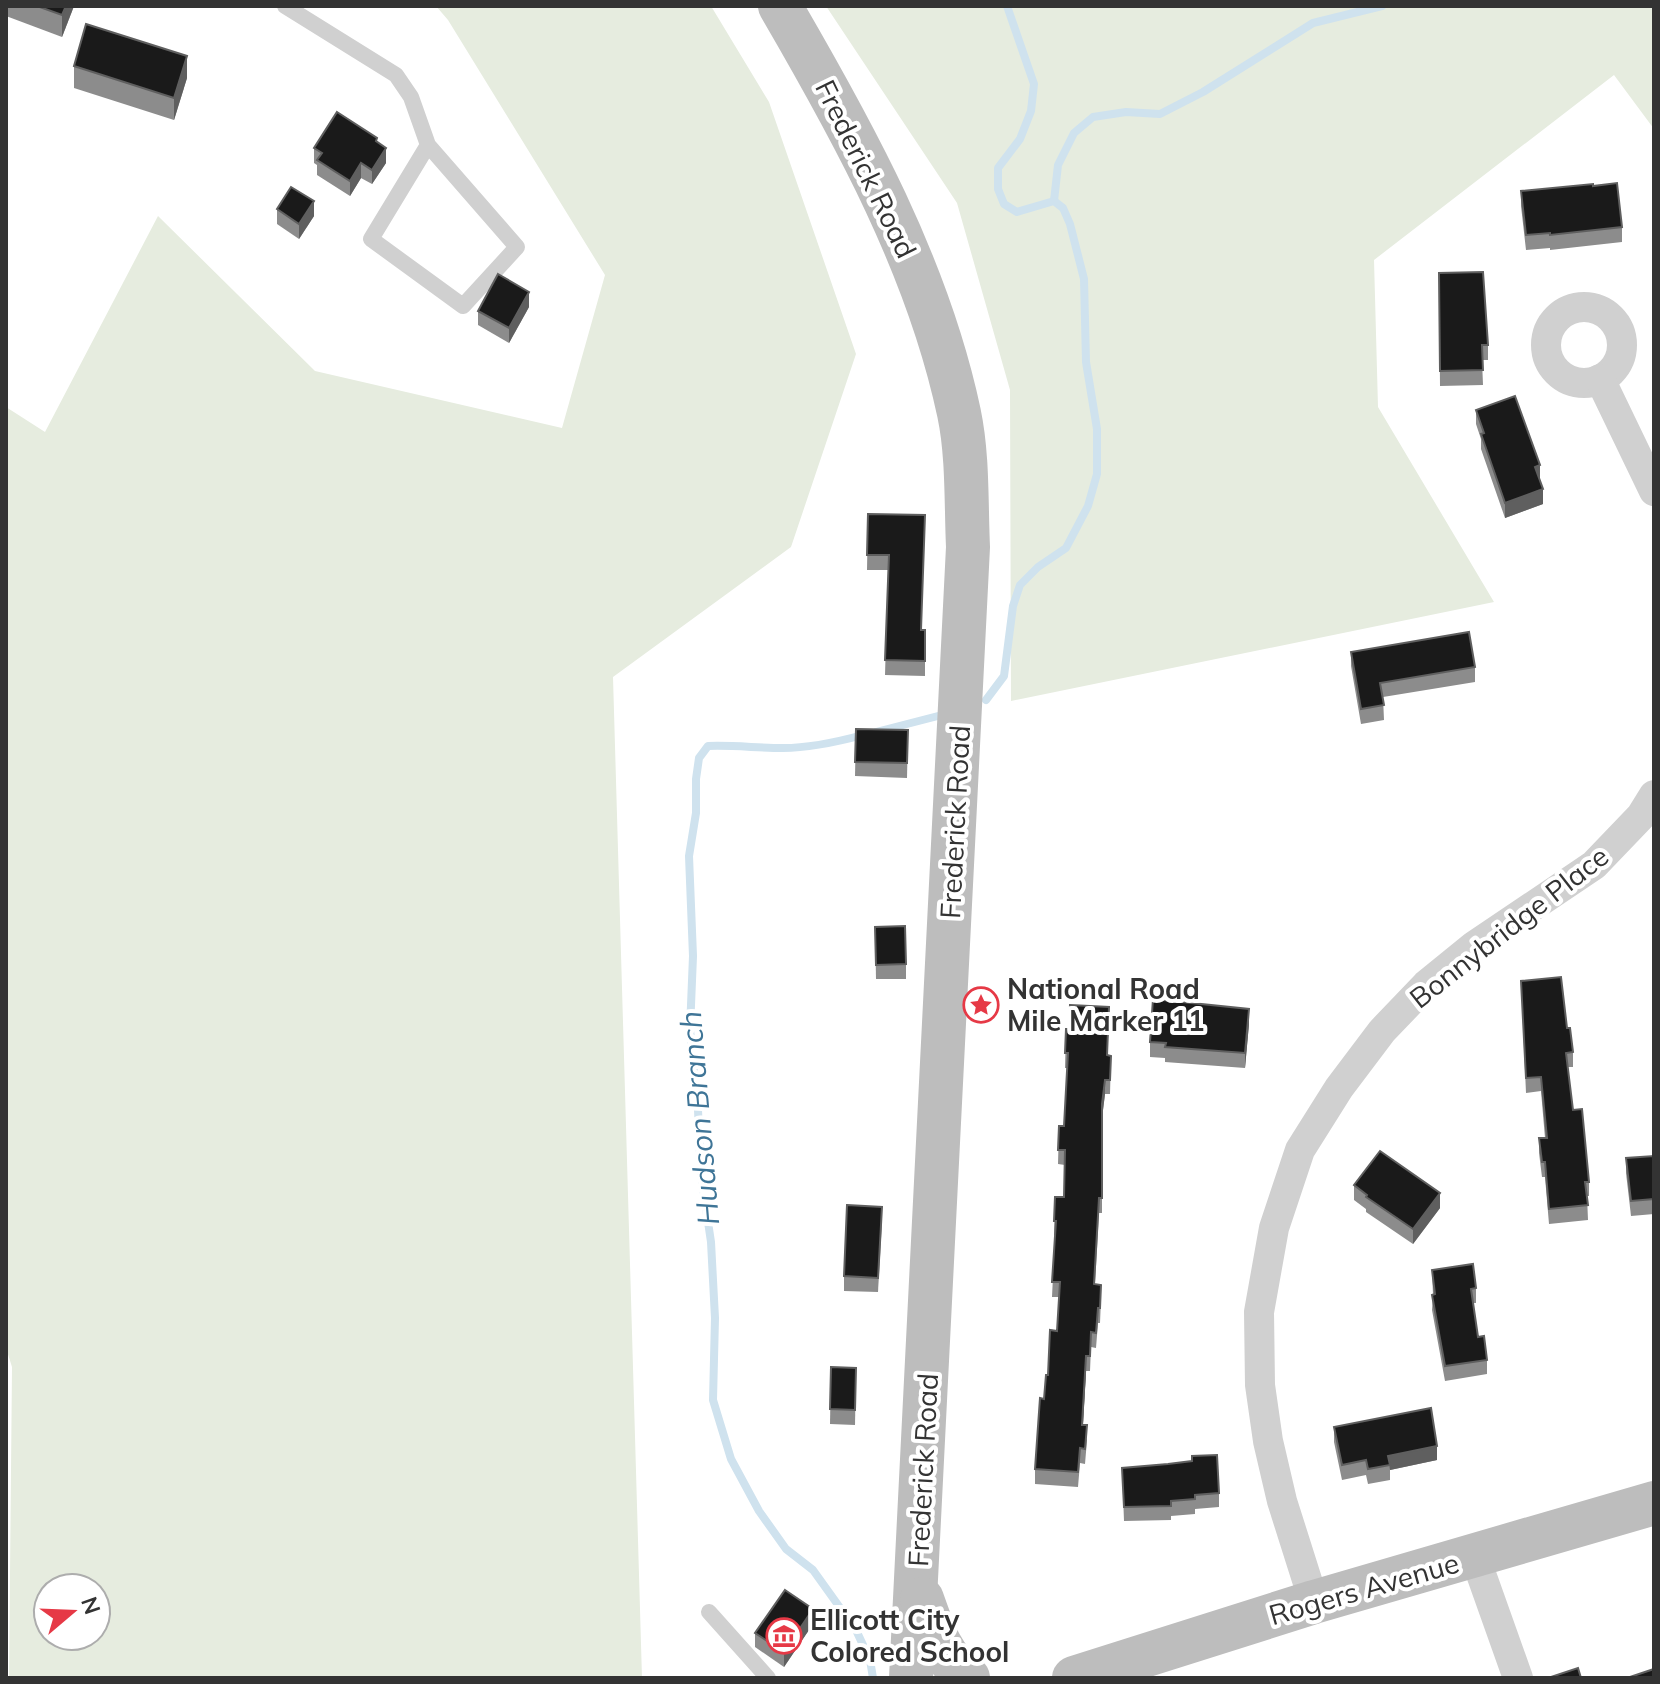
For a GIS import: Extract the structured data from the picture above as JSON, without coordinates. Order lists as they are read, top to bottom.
{
  "streets": {
    "main road": ["Frederick Road", "Rogers Avenue"],
    "street": ["Bonnybridge Place"]
  },
  "crossings": [
    ["Bonnybridge Place", "Rogers Avenue"]
  ],
  "water": ["Hudson Branch"],
  "places": {
    "place": ["National Road Mile Marker 11"],
    "museum": ["Ellicott City Colored School"]
  },
  "north": "right"
}
